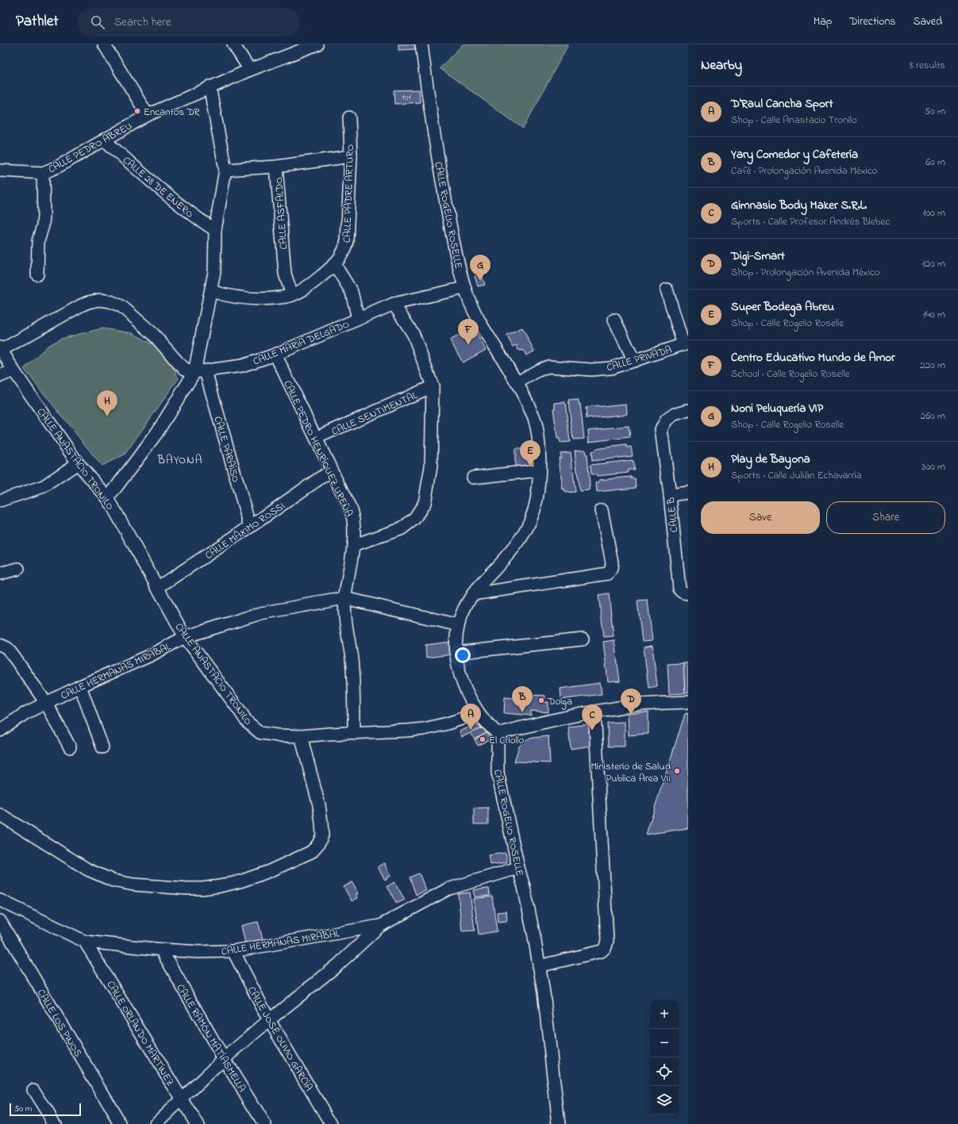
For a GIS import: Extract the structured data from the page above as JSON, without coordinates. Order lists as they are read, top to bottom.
{
  "streets": {
    "street": [
      "CALLE PEDRO ABREU",
      "CALLE 28 DE ENERO",
      "CALLE PADRE ARTURO",
      "CALLE ASFALDO",
      "CALLE ROGELIO ROSELLE",
      "CALLE MARÍA DELGADO",
      "CALLE PRIVADA",
      "CALLE SENTIMENTAL",
      "CALLE PEDRO HENRÍQUEZ UREÑA",
      "CALLE PARAÍSO",
      "CALLE ANASTACIO TRONILO",
      "CALLE B",
      "CALLE MÁXIMO ROSSI",
      "CALLE HERMANAS MIRABAL",
      "CALLE LOS PINOS",
      "CALLE ORLANDO MARTÍNEZ",
      "CALLE RAMÓN MATÍASMELLA",
      "CALLE JOSÉ OLIVIO GARCÍA"
    ]
  },
  "crossings": [
    ["CALLE PEDRO ABREU", "CALLE 28 DE ENERO"],
    ["CALLE PADRE ARTURO", "CALLE ASFALDO"],
    ["CALLE ROGELIO ROSELLE", "CALLE MARÍA DELGADO"],
    ["CALLE ROGELIO ROSELLE", "CALLE PRIVADA"],
    ["CALLE ROGELIO ROSELLE", "CALLE ANASTACIO TRONILO"],
    ["CALLE ROGELIO ROSELLE", "CALLE HERMANAS MIRABAL"],
    ["CALLE MARÍA DELGADO", "CALLE PEDRO HENRÍQUEZ UREÑA"],
    ["CALLE MARÍA DELGADO", "CALLE PARAÍSO"],
    ["CALLE SENTIMENTAL", "CALLE PEDRO HENRÍQUEZ UREÑA"],
    ["CALLE PEDRO HENRÍQUEZ UREÑA", "CALLE ANASTACIO TRONILO"],
    ["CALLE PEDRO HENRÍQUEZ UREÑA", "CALLE MÁXIMO ROSSI"],
    ["CALLE PEDRO HENRÍQUEZ UREÑA", "CALLE HERMANAS MIRABAL"],
    ["CALLE PARAÍSO", "CALLE MÁXIMO ROSSI"],
    ["CALLE ANASTACIO TRONILO", "CALLE MÁXIMO ROSSI"],
    ["CALLE ANASTACIO TRONILO", "CALLE HERMANAS MIRABAL"],
    ["CALLE HERMANAS MIRABAL", "CALLE ORLANDO MARTÍNEZ"],
    ["CALLE HERMANAS MIRABAL", "CALLE RAMÓN MATÍASMELLA"],
    ["CALLE HERMANAS MIRABAL", "CALLE JOSÉ OLIVIO GARCÍA"]
  ],
  "districts": ["BAYONA"],
  "places": [
    "Encantos DR",
    "Dolga",
    "El Criollo",
    "Ministerio de Salud Publica Area VII"
  ],
  "house_numbers": ["101"],
  "scale_bar": "50 m",
  "page": {
    "header": "Pathlet",
    "search": "Search here",
    "nav": ["Map", "Directions", "Saved"],
    "heading": ["Nearby", "8 results"],
    "list": [
      {
        "mark": "A",
        "name": "D'Raul Cancha Sport",
        "note": "Shop · Calle Anastacio Tronilo",
        "value": "50 m"
      },
      {
        "mark": "B",
        "name": "Yary Comedor y Cafetería",
        "note": "Café · Prolongación Avenida México",
        "value": "60 m"
      },
      {
        "mark": "C",
        "name": "Gimnasio Body Maker S.R.L.",
        "note": "Sports · Calle Profesor Andrés Blebec",
        "value": "100 m"
      },
      {
        "mark": "D",
        "name": "Digi-Smart",
        "note": "Shop · Prolongación Avenida México",
        "value": "120 m"
      },
      {
        "mark": "E",
        "name": "Super Bodega Abreu",
        "note": "Shop · Calle Rogelio Roselle",
        "value": "140 m"
      },
      {
        "mark": "F",
        "name": "Centro Educativo Mundo de Amor",
        "note": "School · Calle Rogelio Roselle",
        "value": "220 m"
      },
      {
        "mark": "G",
        "name": "Noni Peluquería VIP",
        "note": "Shop · Calle Rogelio Roselle",
        "value": "260 m"
      },
      {
        "mark": "H",
        "name": "Play de Bayona",
        "note": "Sports · Calle Julián Echavarría",
        "value": "300 m"
      }
    ],
    "pins": [
      "G",
      "F",
      "H",
      "E",
      "B",
      "D",
      "A",
      "C"
    ],
    "buttons": ["Save", "Share"],
    "map_buttons": ["+", "−"],
    "scale": "50 m"
  }
}
